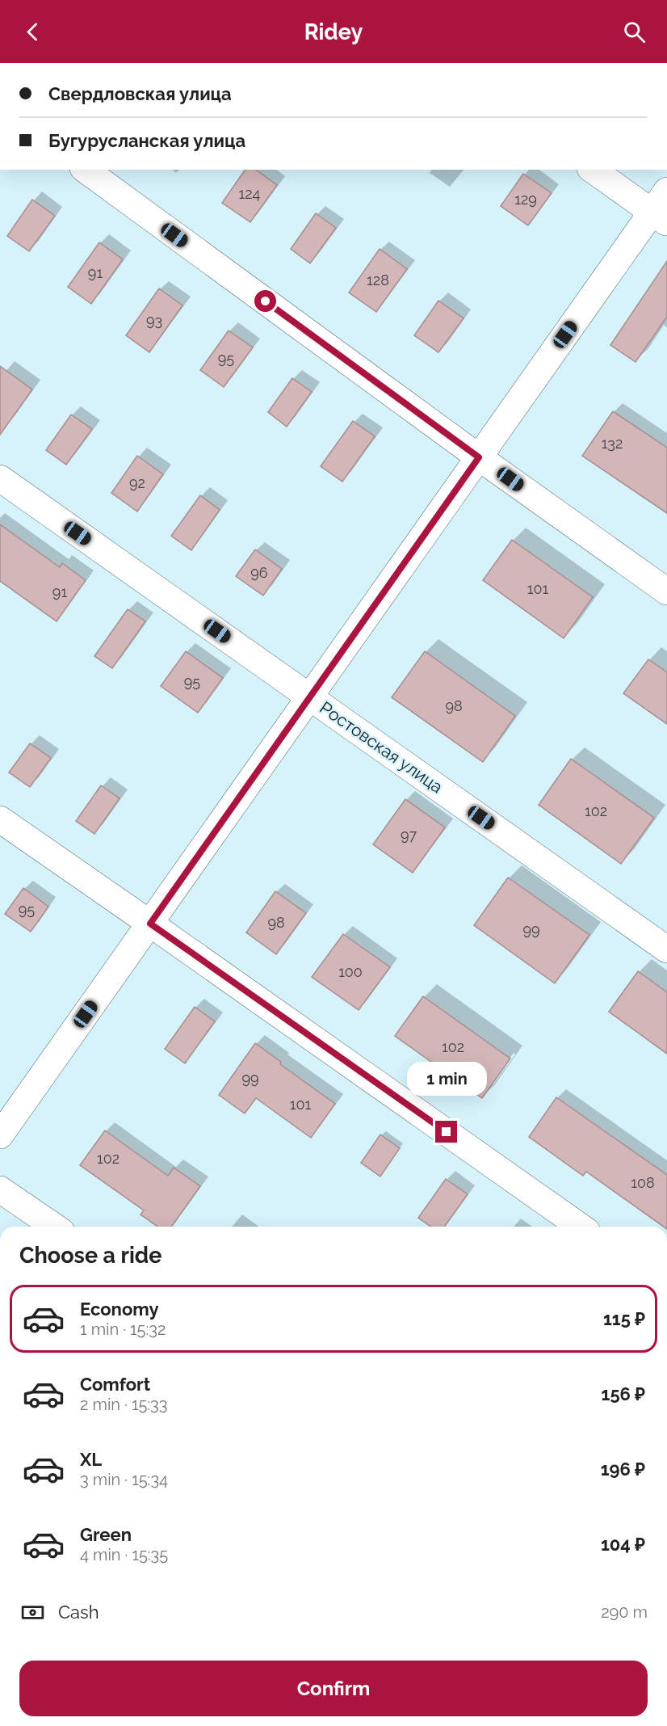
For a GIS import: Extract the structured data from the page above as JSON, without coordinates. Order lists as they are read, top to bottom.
{
  "streets": {
    "street": ["Ростовская улица"]
  },
  "house_numbers": [
    "124",
    "129",
    "91",
    "128",
    "93",
    "95",
    "132",
    "92",
    "96",
    "101",
    "91",
    "95",
    "98",
    "102",
    "97",
    "95",
    "98",
    "99",
    "100",
    "102",
    "99",
    "101",
    "102",
    "108"
  ],
  "page": {
    "header": "Ridey",
    "banner": ["Свердловская улица", "Бугурусланская улица"],
    "bubble": "1 min",
    "heading": "Choose a ride",
    "list": [
      {
        "name": "Economy",
        "note": "1 min · 15:32",
        "value": "115 ₽"
      },
      {
        "name": "Comfort",
        "note": "2 min · 15:33",
        "value": "156 ₽"
      },
      {
        "name": "XL",
        "note": "3 min · 15:34",
        "value": "196 ₽"
      },
      {
        "name": "Green",
        "note": "4 min · 15:35",
        "value": "104 ₽"
      }
    ],
    "pay": ["Cash", "290 m"],
    "buttons": "Confirm"
  }
}
